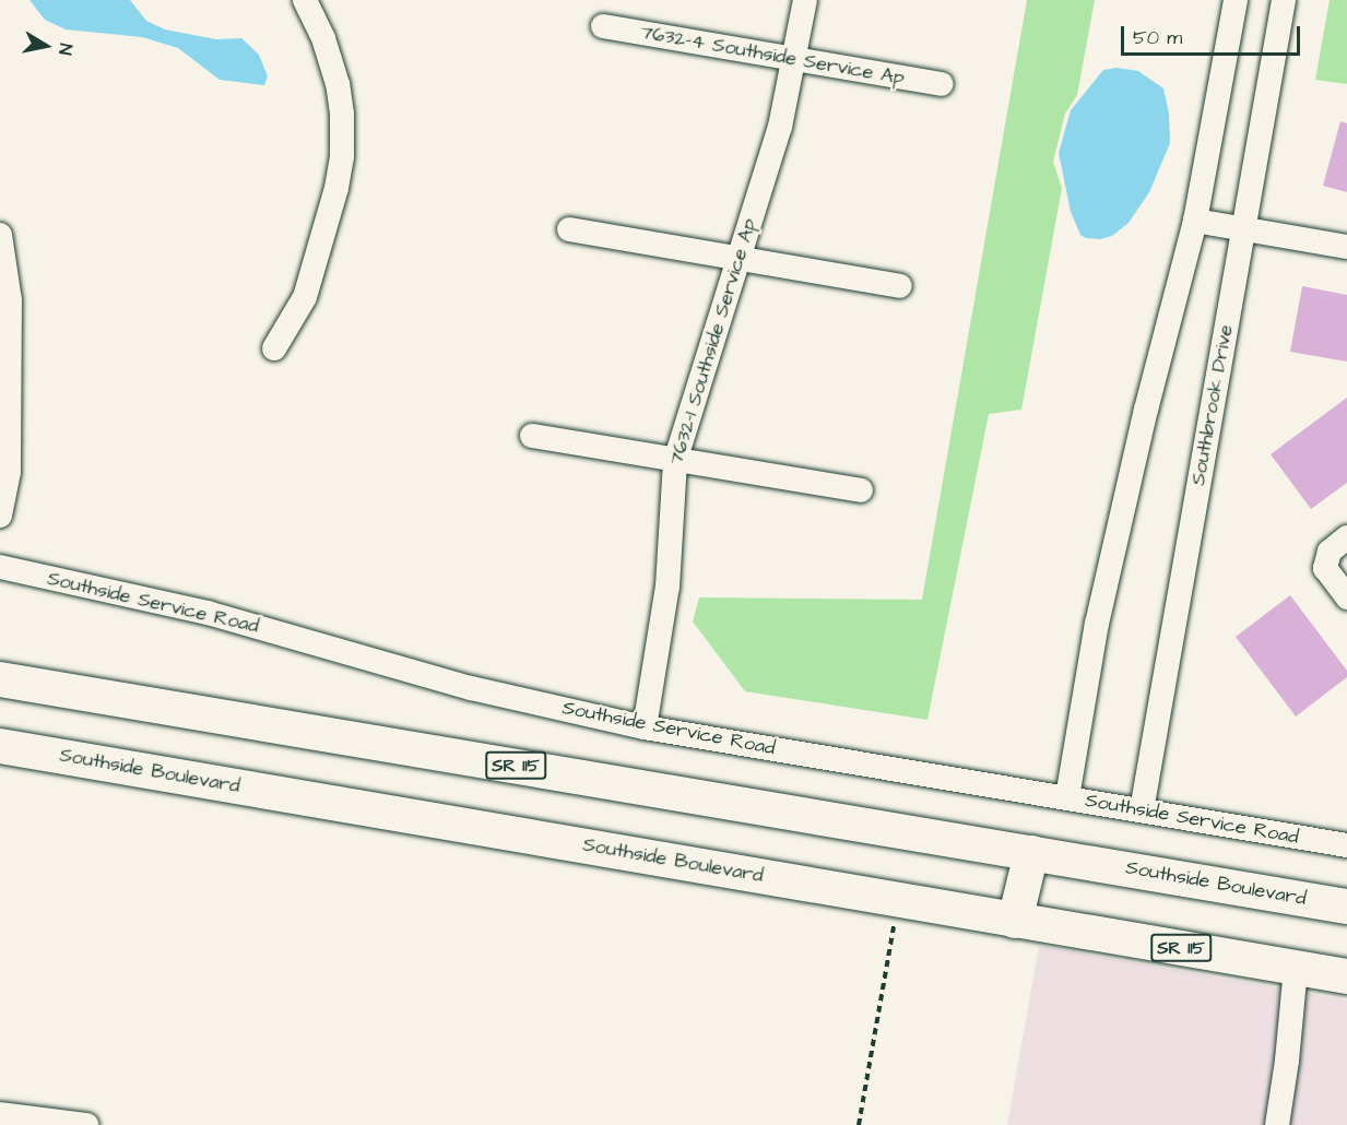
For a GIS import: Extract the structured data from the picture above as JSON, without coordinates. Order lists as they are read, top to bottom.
{
  "streets": {
    "highway": ["SR 115", "Southside Boulevard"],
    "street": [
      "7632-4 Southside Service Ap",
      "7632-1 Southside Service Ap",
      "Southbrook Drive",
      "Southside Service Road"
    ]
  },
  "crossings": [
    ["7632-4 Southside Service Ap", "7632-1 Southside Service Ap"],
    ["7632-1 Southside Service Ap", "Southside Service Road"],
    ["Southbrook Drive", "Southside Service Road"]
  ],
  "scale_bar": "50 m",
  "north": "right"
}
